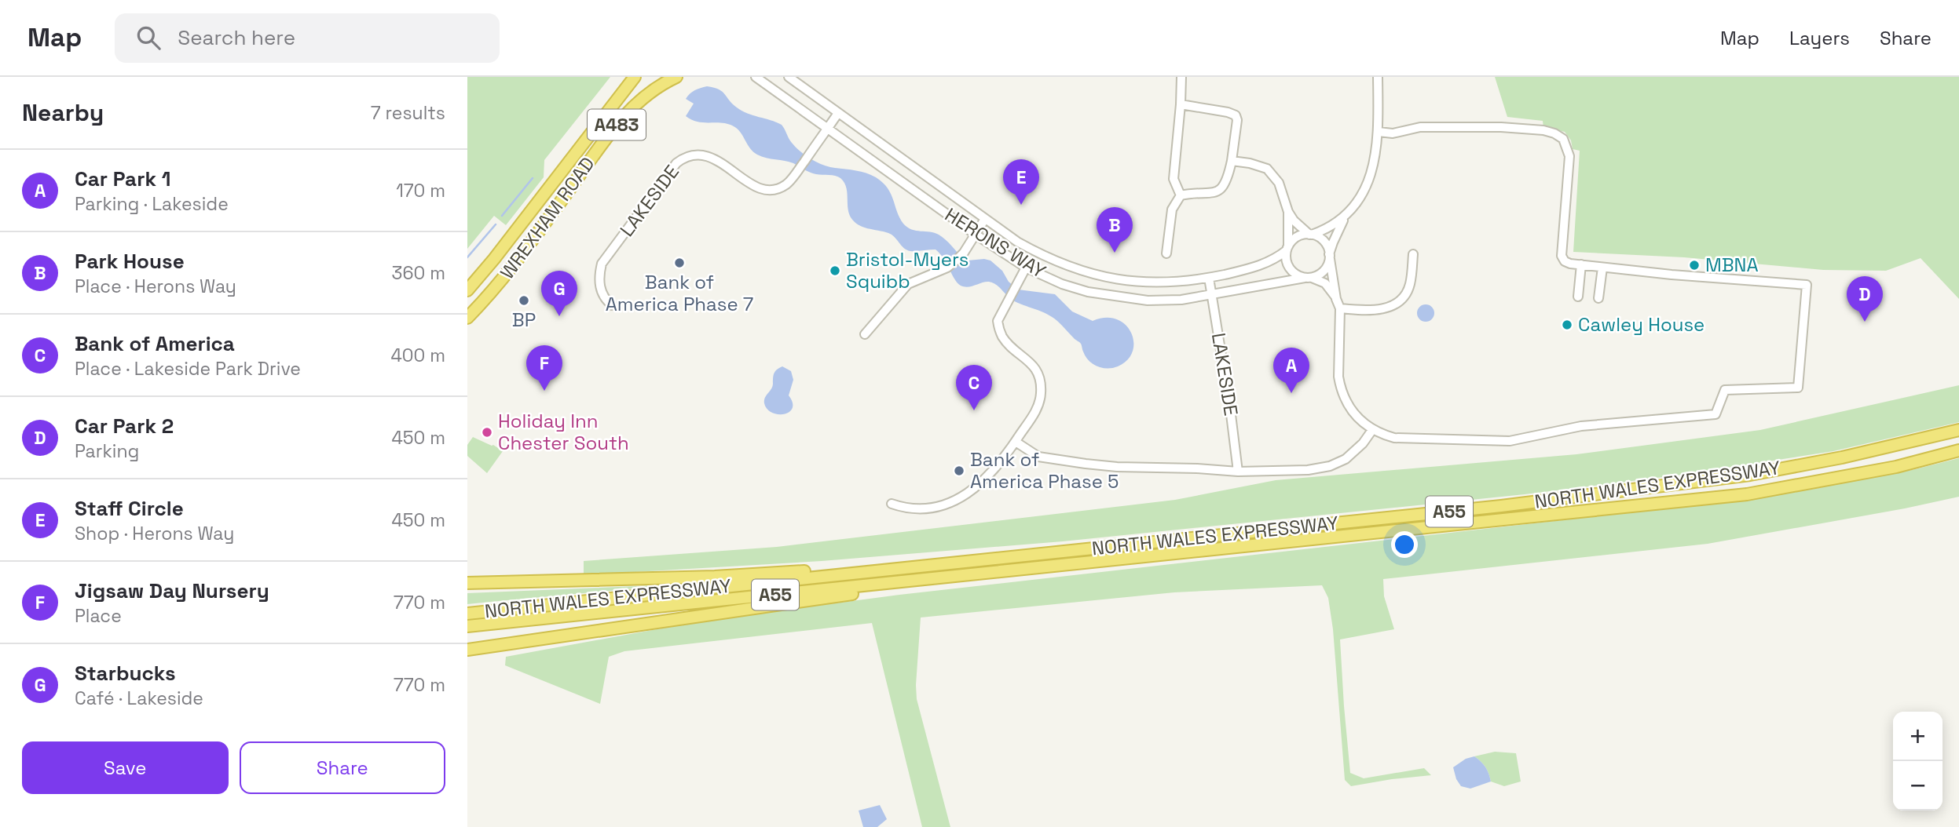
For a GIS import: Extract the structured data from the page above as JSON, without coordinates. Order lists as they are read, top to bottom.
{
  "streets": {
    "highway": [
      "A483",
      "WREXHAM ROAD",
      "NORTH WALES EXPRESSWAY",
      "A55"
    ],
    "street": ["LAKESIDE", "HERONS WAY"]
  },
  "crossings": [
    ["LAKESIDE", "HERONS WAY"]
  ],
  "places": [
    "Bank of America Phase 7",
    "MBNA",
    "Bristol-Myers Squibb",
    "BP",
    "Cawley House",
    "Holiday Inn Chester South",
    "Bank of America Phase 5"
  ],
  "page": {
    "header": "Map",
    "search": "Search here",
    "nav": ["Map", "Layers", "Share"],
    "heading": ["Nearby", "7 results"],
    "list": [
      {
        "mark": "A",
        "name": "Car Park 1",
        "note": "Parking · Lakeside",
        "value": "170 m"
      },
      {
        "mark": "B",
        "name": "Park House",
        "note": "Place · Herons Way",
        "value": "360 m"
      },
      {
        "mark": "C",
        "name": "Bank of America",
        "note": "Place · Lakeside Park Drive",
        "value": "400 m"
      },
      {
        "mark": "D",
        "name": "Car Park 2",
        "note": "Parking",
        "value": "450 m"
      },
      {
        "mark": "E",
        "name": "Staff Circle",
        "note": "Shop · Herons Way",
        "value": "450 m"
      },
      {
        "mark": "F",
        "name": "Jigsaw Day Nursery",
        "note": "Place",
        "value": "770 m"
      },
      {
        "mark": "G",
        "name": "Starbucks",
        "note": "Café · Lakeside",
        "value": "770 m"
      }
    ],
    "pins": [
      "E",
      "B",
      "G",
      "D",
      "F",
      "A",
      "C"
    ],
    "map_buttons": ["+", "−"],
    "buttons": ["Save", "Share"]
  }
}
